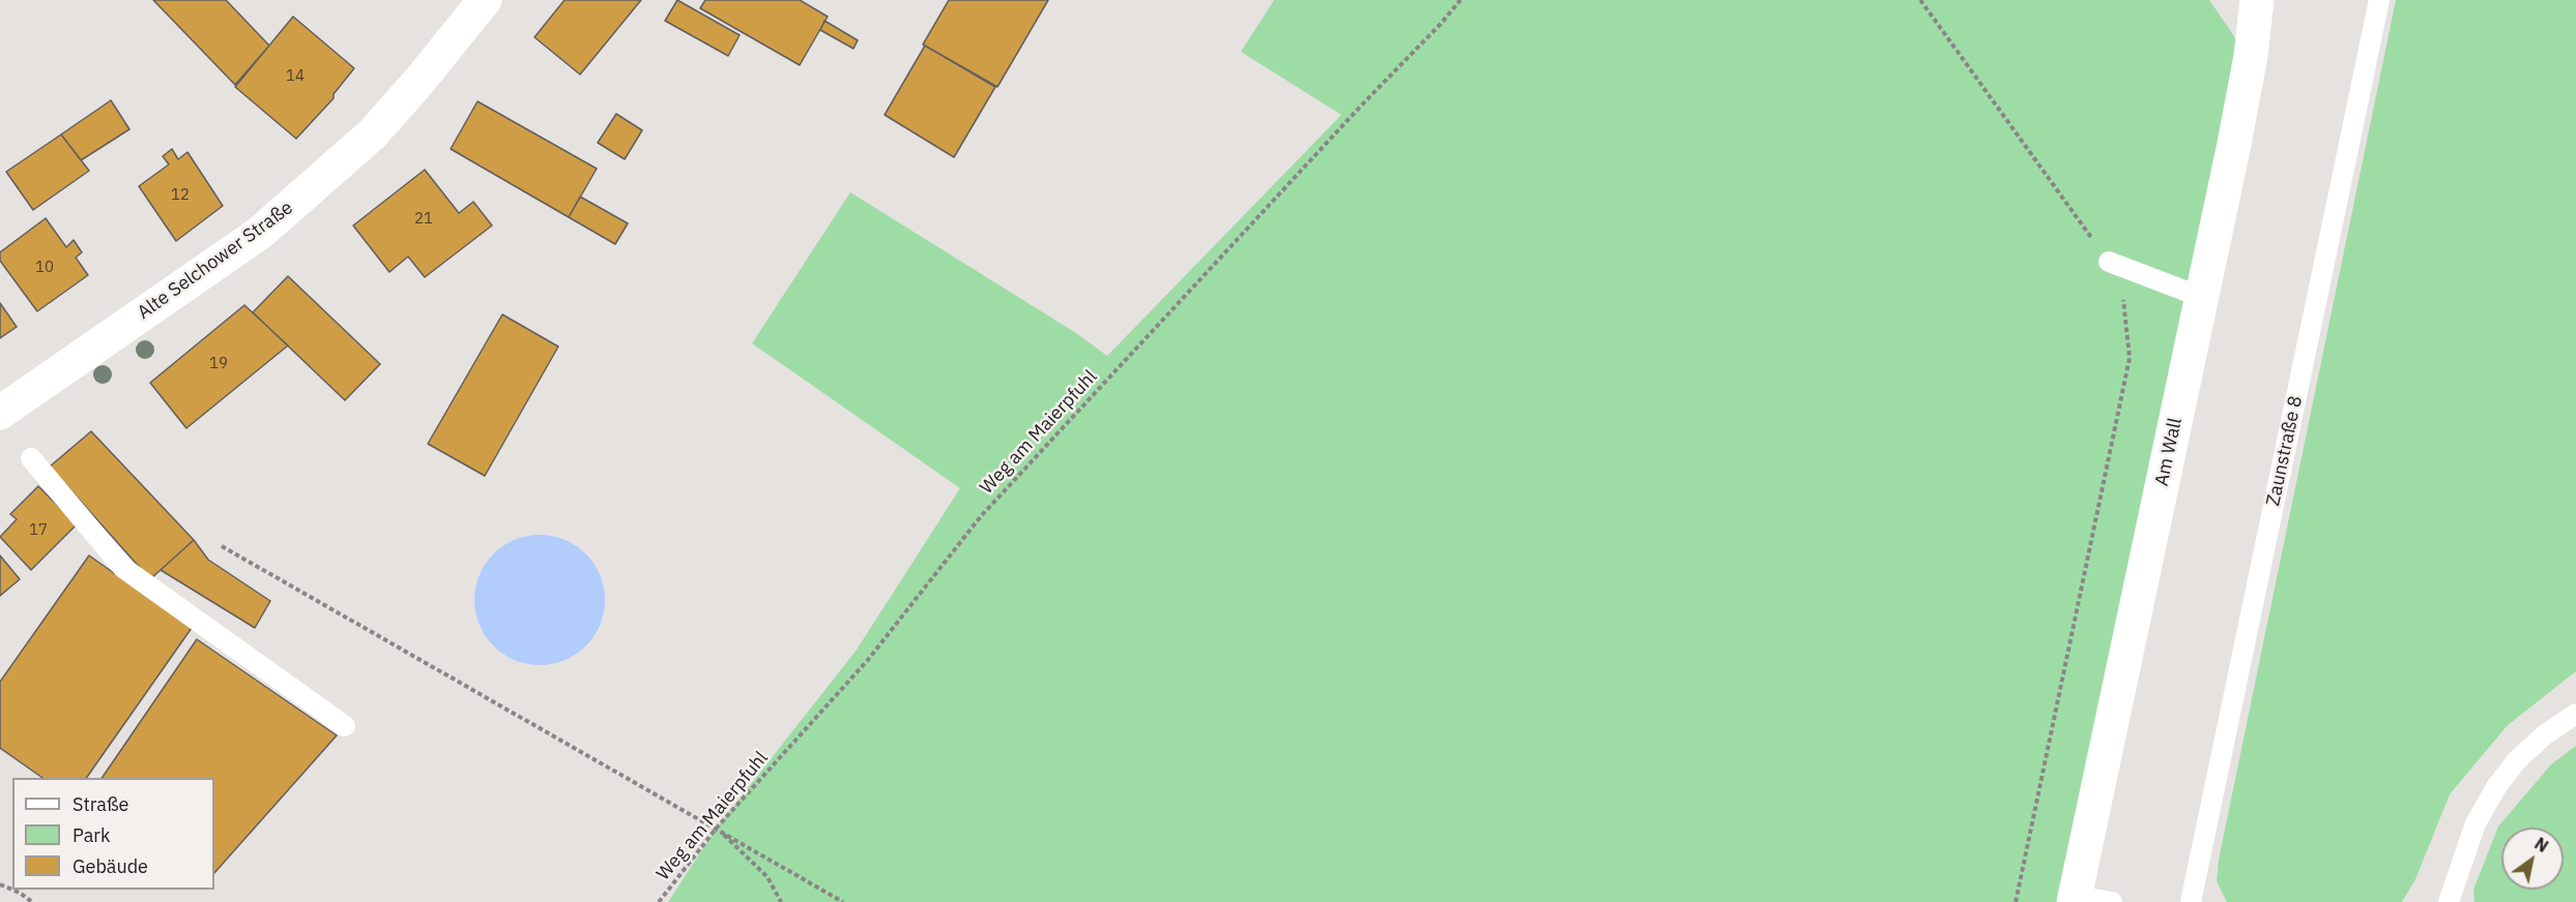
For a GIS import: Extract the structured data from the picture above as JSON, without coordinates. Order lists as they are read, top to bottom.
{
  "streets": {
    "street": ["Alte Selchower Straße", "Am Wall"],
    "lane": ["Zaunstraße 8"],
    "path": ["Weg am Maierpfuhl"]
  },
  "house_numbers": [
    "14",
    "12",
    "21",
    "10",
    "19",
    "17"
  ],
  "legend": ["Straße", "Park", "Gebäude"],
  "north": "top right"
}
